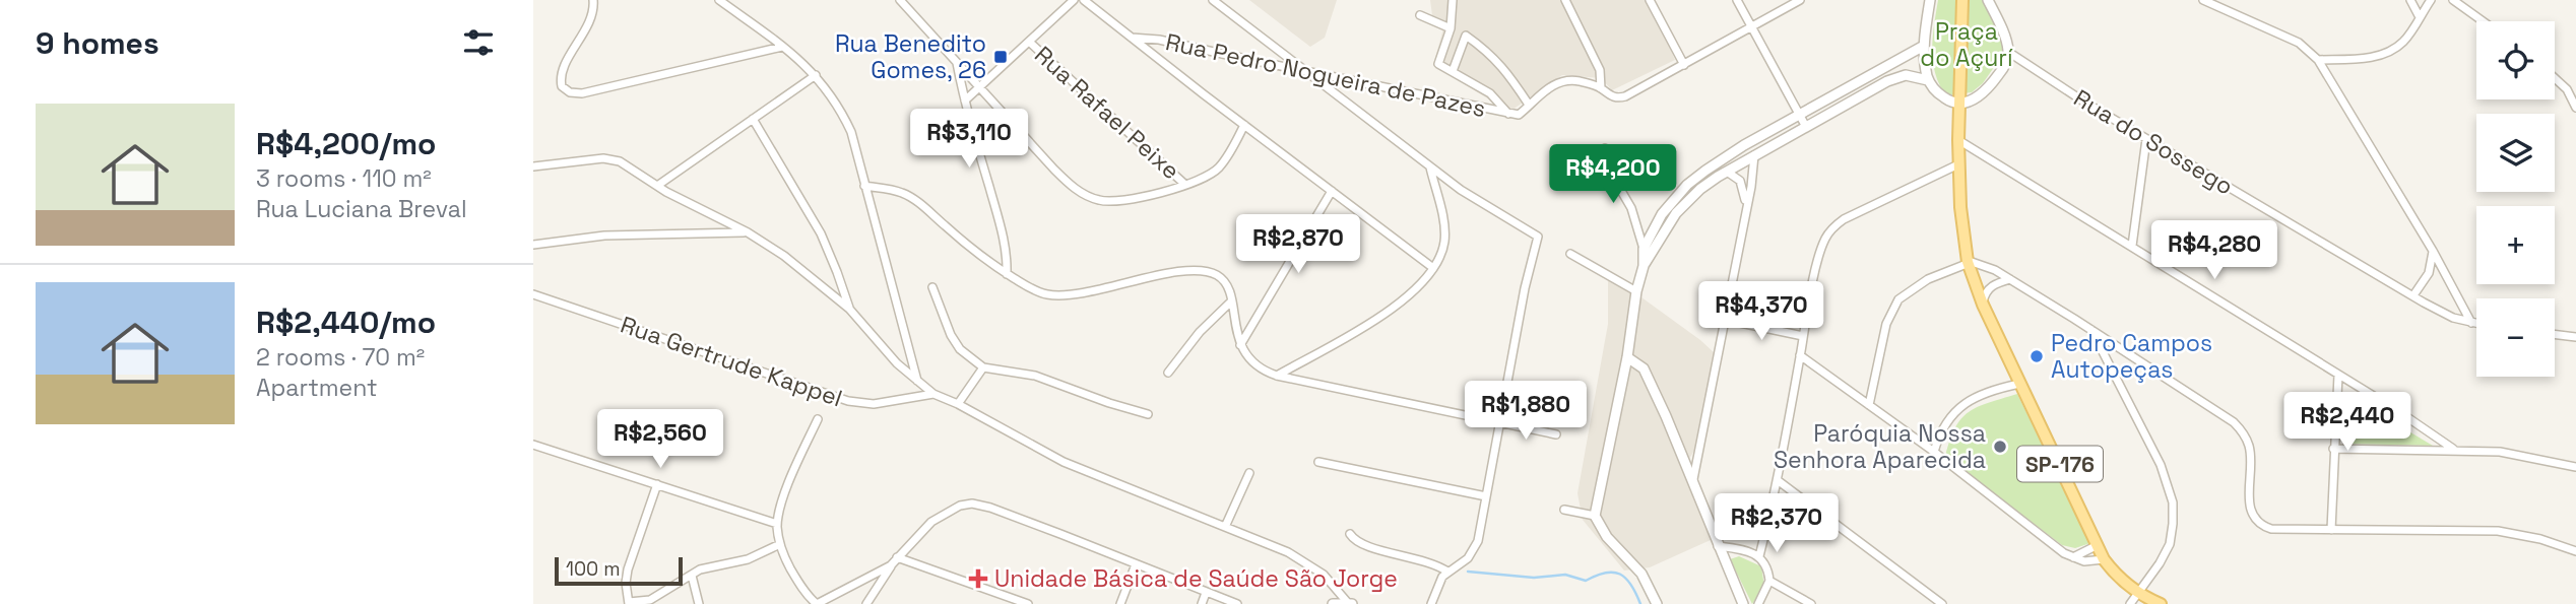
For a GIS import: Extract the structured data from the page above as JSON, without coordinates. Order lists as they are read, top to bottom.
{
  "streets": {
    "main road": ["SP-176"],
    "street": [
      "Rua Pedro Nogueira de Pazes",
      "Rua Rafael Peixe",
      "Rua do Sossego",
      "Rua Gertrude Kappel"
    ]
  },
  "parks": ["Praça do Açurí"],
  "places": {
    "transit": ["Rua Benedito Gomes, 26"],
    "other": ["Pedro Campos Autopeças", "Paróquia Nossa Senhora Aparecida"],
    "health": ["Unidade Básica de Saúde São Jorge"]
  },
  "scale_bar": "100 m",
  "page": {
    "heading": "9 homes",
    "map_buttons": ["+", "−"],
    "list": [
      {
        "name": "R$4,200/mo",
        "note": "3 rooms · 110 m² · Rua Luciana Breval"
      },
      {
        "name": "R$2,440/mo",
        "note": "2 rooms · 70 m² · Apartment"
      }
    ],
    "price": [
      "R$3,110",
      "R$4,200",
      "R$2,870",
      "R$4,280",
      "R$4,370",
      "R$1,880",
      "R$2,440",
      "R$2,560",
      "R$2,370"
    ],
    "scale": "100 m"
  }
}
